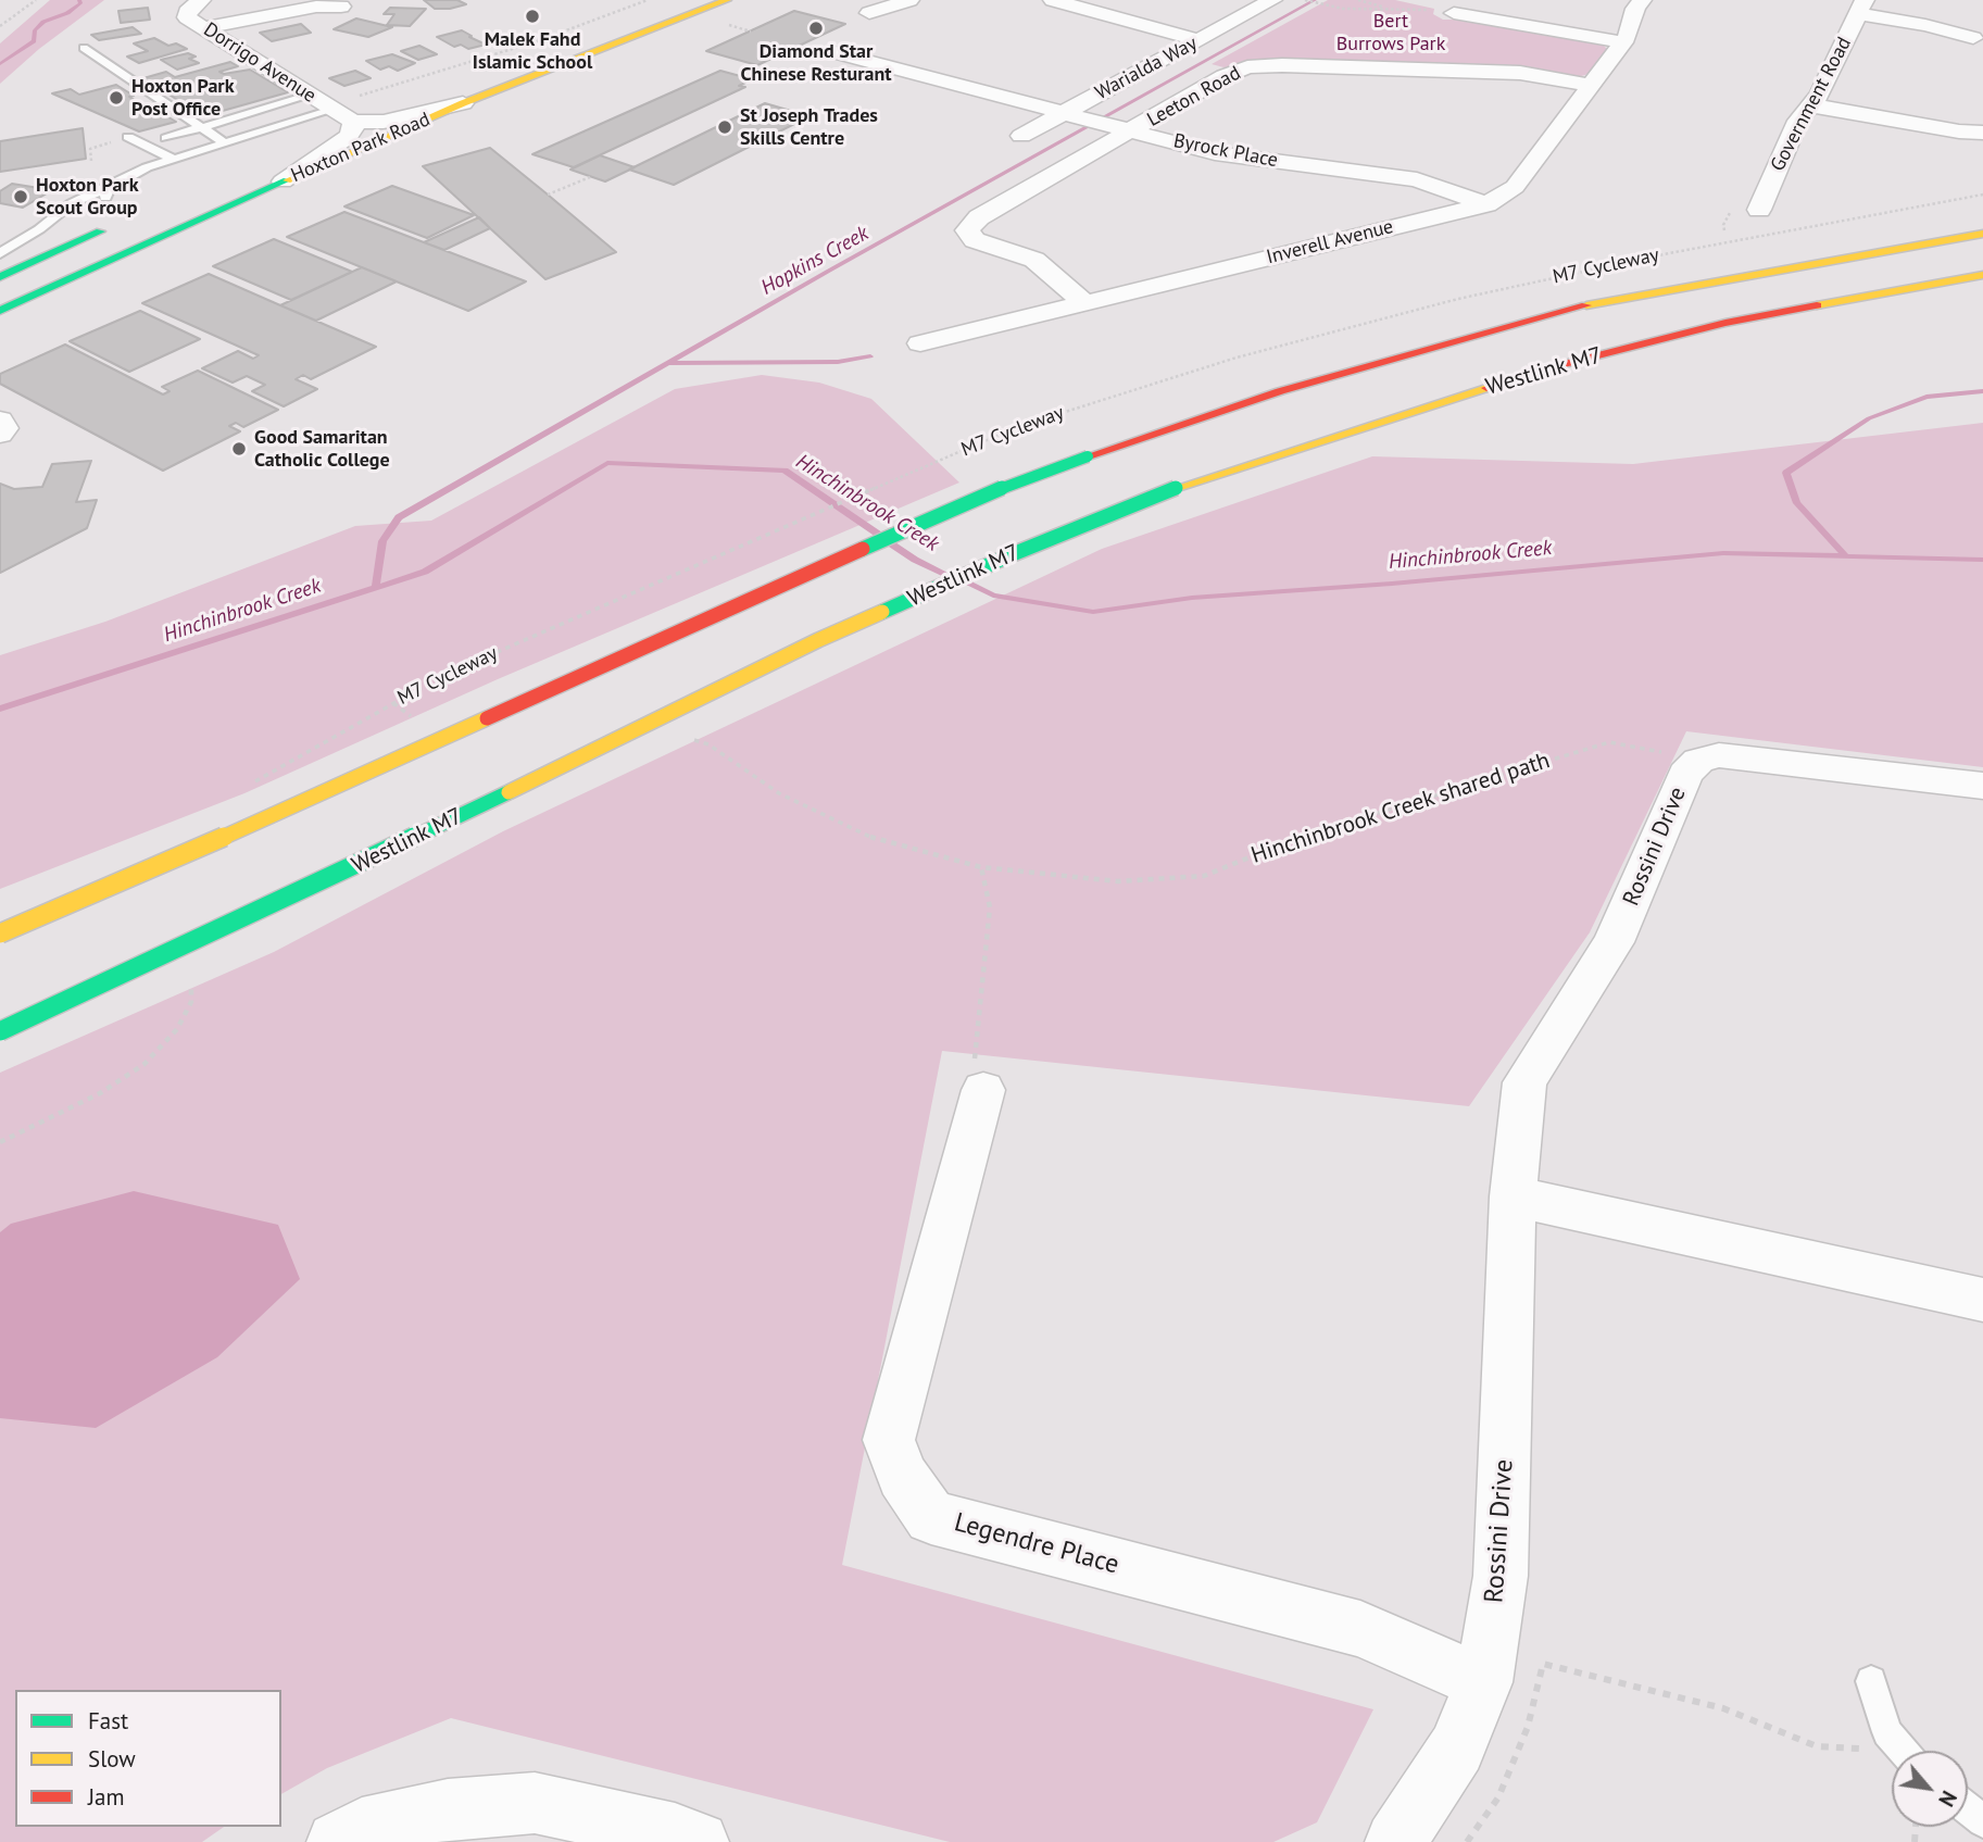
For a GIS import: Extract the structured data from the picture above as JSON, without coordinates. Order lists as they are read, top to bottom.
{
  "streets": {
    "main road": ["Hoxton Park Road", "Westlink M7"],
    "street": [
      "Dorrigo Avenue",
      "Warialda Way",
      "Leeton Road",
      "Government Road",
      "Byrock Place",
      "Inverell Avenue",
      "Rossini Drive",
      "Legendre Place"
    ],
    "path": ["M7 Cycleway", "Hinchinbrook Creek shared path"]
  },
  "crossings": [
    ["Dorrigo Avenue", "Hoxton Park Road"],
    ["Warialda Way", "Byrock Place"],
    ["Leeton Road", "Byrock Place"],
    ["Leeton Road", "Inverell Avenue"],
    ["Byrock Place", "Inverell Avenue"],
    ["Rossini Drive", "Legendre Place"]
  ],
  "water": ["Hopkins Creek", "Hinchinbrook Creek"],
  "parks": ["Bert Burrows Park"],
  "places": [
    "Malek Fahd Islamic School",
    "Diamond Star Chinese Resturant",
    "Hoxton Park Post Office",
    "St Joseph Trades Skills Centre",
    "Hoxton Park Scout Group",
    "Good Samaritan Catholic College"
  ],
  "legend": ["Fast", "Slow", "Jam"],
  "north": "bottom right"
}
